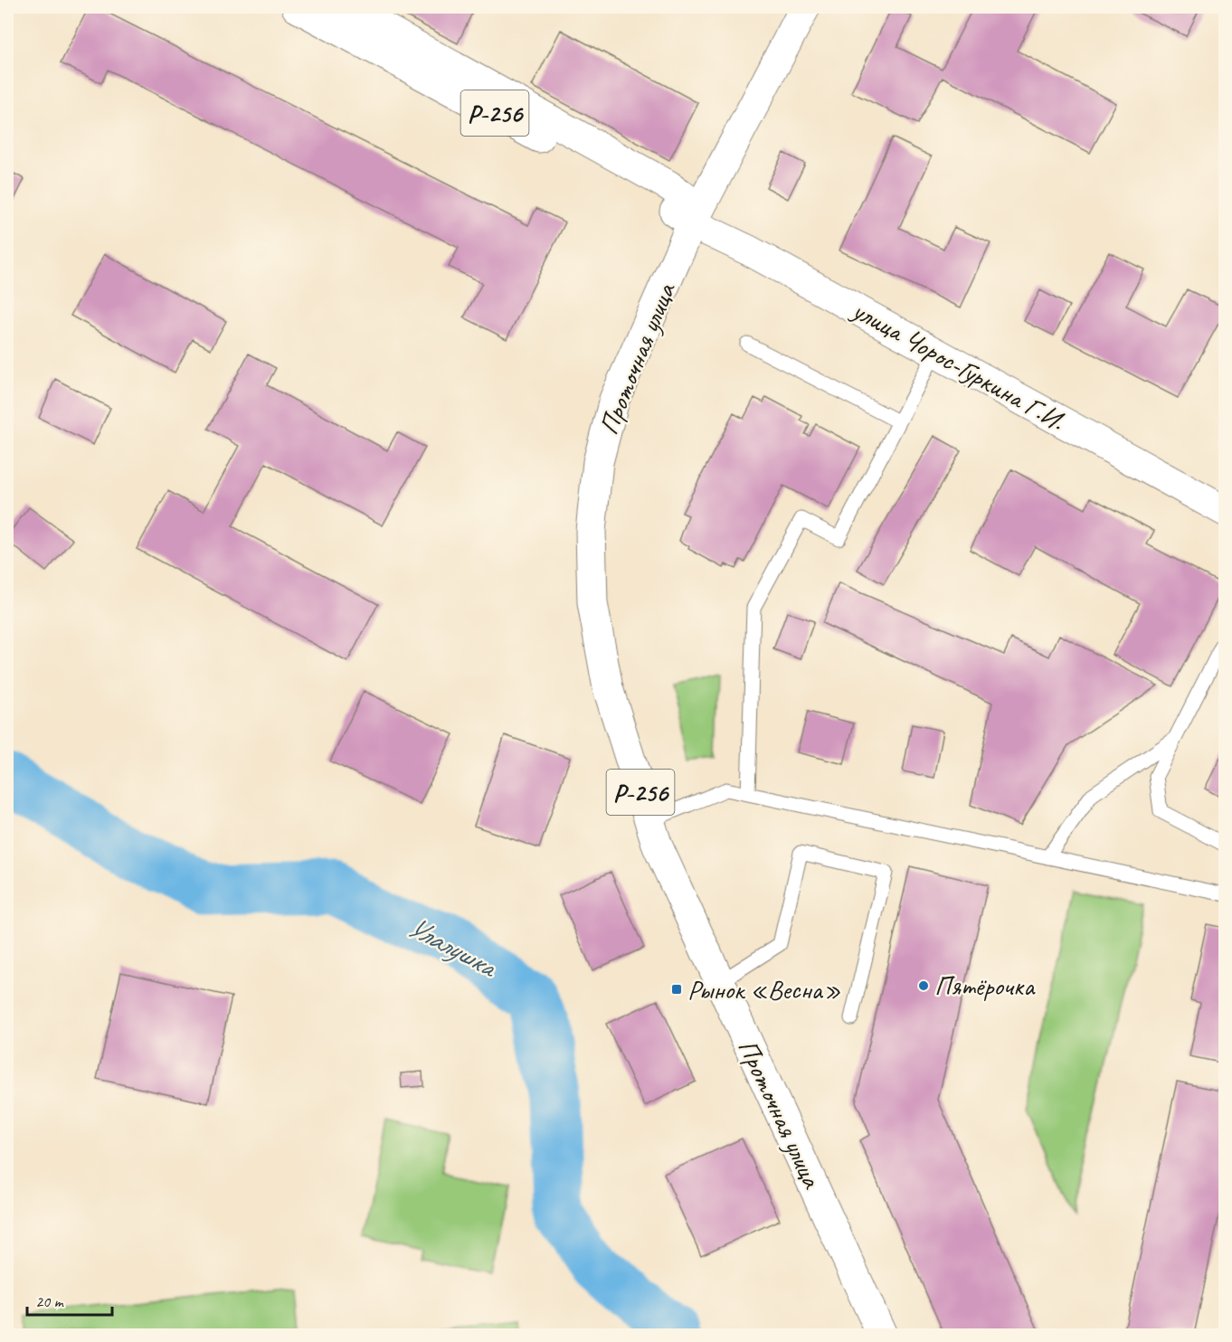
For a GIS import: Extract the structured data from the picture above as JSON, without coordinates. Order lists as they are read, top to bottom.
{
  "streets": {
    "main road": ["Р-256", "Проточная улица", "улица Чорос-Гуркина Г.И."]
  },
  "crossings": [
    ["Р-256", "Проточная улица"],
    ["Р-256", "улица Чорос-Гуркина Г.И."],
    ["Проточная улица", "улица Чорос-Гуркина Г.И."]
  ],
  "water": ["Улалушка"],
  "places": {
    "other": ["Пятёрочка"],
    "transit": ["Рынок «Весна»"]
  },
  "scale_bar": "20 m"
}
